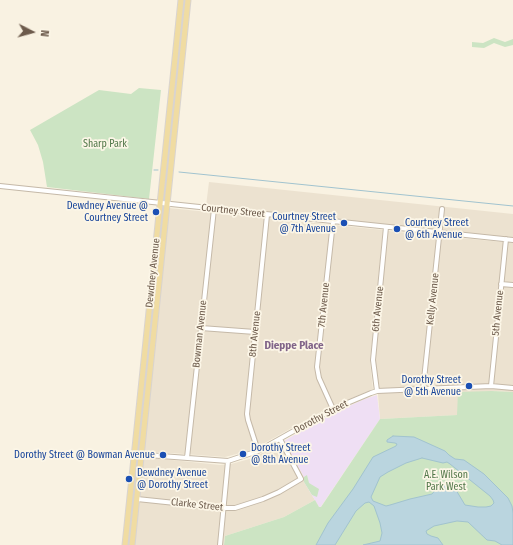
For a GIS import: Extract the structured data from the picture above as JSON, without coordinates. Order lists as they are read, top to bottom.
{
  "streets": {
    "main road": ["Dewdney Avenue"],
    "street": [
      "Courtney Street",
      "Kelly Avenue",
      "7th Avenue",
      "6th Avenue",
      "5th Avenue",
      "Bowman Avenue",
      "8th Avenue",
      "Dorothy Street",
      "Clarke Street"
    ]
  },
  "crossings": [
    ["Courtney Street", "Dewdney Avenue"],
    ["Courtney Street", "Kelly Avenue"],
    ["Courtney Street", "7th Avenue"],
    ["Courtney Street", "6th Avenue"],
    ["Courtney Street", "5th Avenue"],
    ["Courtney Street", "Bowman Avenue"],
    ["Courtney Street", "8th Avenue"],
    ["Dewdney Avenue", "Dorothy Street"],
    ["Dewdney Avenue", "Clarke Street"],
    ["Kelly Avenue", "Dorothy Street"],
    ["7th Avenue", "Dorothy Street"],
    ["6th Avenue", "Dorothy Street"],
    ["5th Avenue", "Dorothy Street"],
    ["Bowman Avenue", "Dorothy Street"],
    ["8th Avenue", "Dorothy Street"],
    ["Dorothy Street", "Clarke Street"]
  ],
  "districts": ["Dieppe Place"],
  "parks": ["Sharp Park", "A.E. Wilson Park West"],
  "places": [
    "Dewdney Avenue @ Courtney Street",
    "Courtney Street @ 7th Avenue",
    "Courtney Street @ 6th Avenue",
    "Dorothy Street @ 5th Avenue",
    "Dorothy Street @ 8th Avenue",
    "Dorothy Street @ Bowman Avenue",
    "Dewdney Avenue @ Dorothy Street"
  ],
  "north": "right"
}
